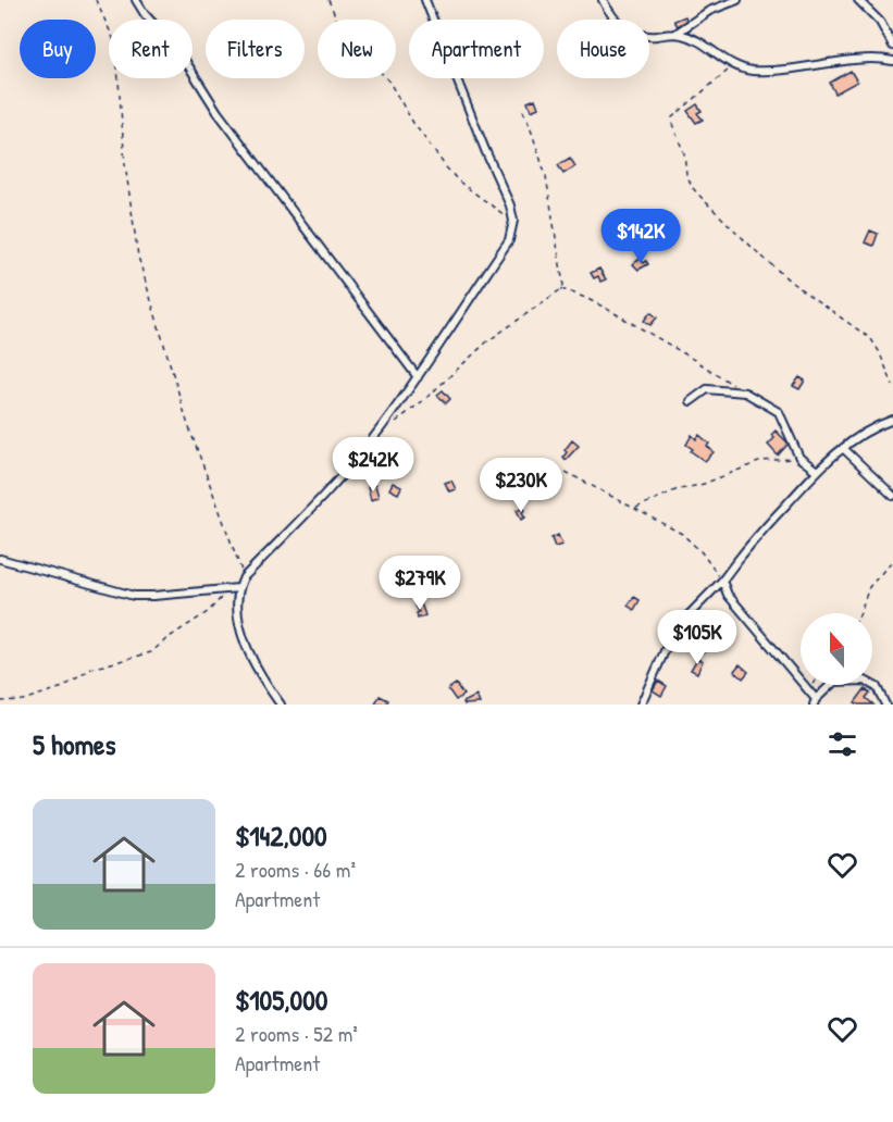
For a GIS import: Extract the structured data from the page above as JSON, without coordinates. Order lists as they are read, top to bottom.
{
  "north": "top",
  "page": {
    "chip": [
      "Buy",
      "Rent",
      "Filters",
      "New",
      "Apartment",
      "House"
    ],
    "price": [
      "$142K",
      "$242K",
      "$230K",
      "$279K",
      "$105K"
    ],
    "heading": "5 homes",
    "list": [
      {
        "name": "$142,000",
        "note": "2 rooms · 66 m² · Apartment"
      },
      {
        "name": "$105,000",
        "note": "2 rooms · 52 m² · Apartment"
      }
    ]
  }
}
